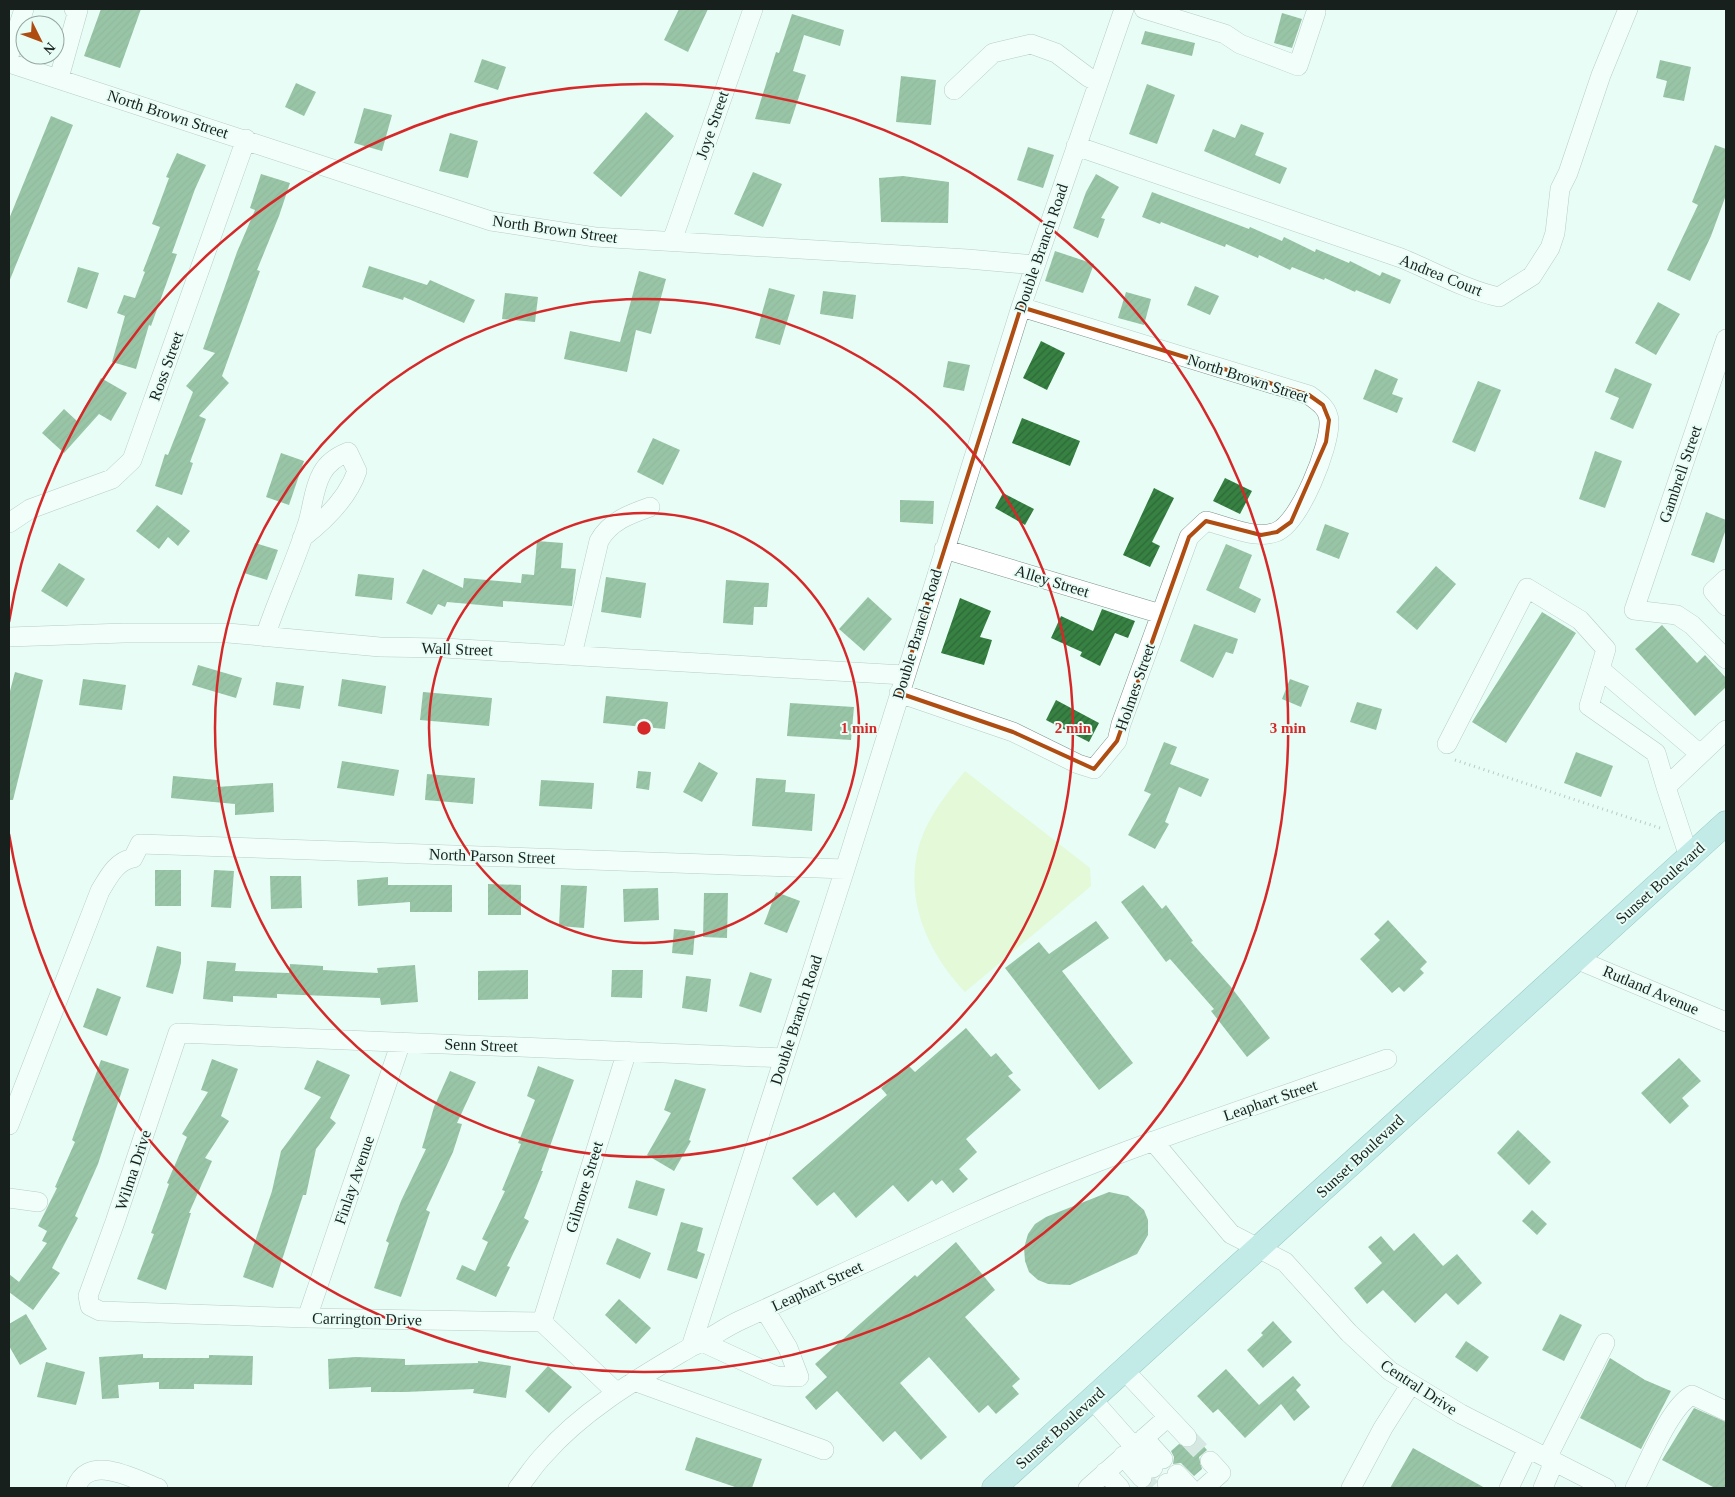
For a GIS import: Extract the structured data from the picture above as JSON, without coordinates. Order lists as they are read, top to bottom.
{
  "streets": {
    "main road": ["Sunset Boulevard"],
    "street": [
      "North Brown Street",
      "Joye Street",
      "Double Branch Road",
      "Andrea Court",
      "Ross Street",
      "Gambrell Street",
      "Alley Street",
      "Wall Street",
      "Holmes Street",
      "North Parson Street",
      "Rutland Avenue",
      "Senn Street",
      "Leaphart Street",
      "Wilma Drive",
      "Finlay Avenue",
      "Gilmore Street",
      "Carrington Drive",
      "Central Drive"
    ]
  },
  "crossings": [
    ["North Brown Street", "Joye Street"],
    ["North Brown Street", "Double Branch Road"],
    ["North Brown Street", "Ross Street"],
    ["North Brown Street", "Holmes Street"],
    ["Double Branch Road", "Andrea Court"],
    ["Double Branch Road", "Alley Street"],
    ["Double Branch Road", "Wall Street"],
    ["Double Branch Road", "Holmes Street"],
    ["Double Branch Road", "North Parson Street"],
    ["Double Branch Road", "Senn Street"],
    ["Double Branch Road", "Leaphart Street"],
    ["Alley Street", "Holmes Street"],
    ["Wall Street", "Holmes Street"],
    ["Sunset Boulevard", "Rutland Avenue"],
    ["Sunset Boulevard", "Central Drive"],
    ["Senn Street", "Wilma Drive"],
    ["Senn Street", "Finlay Avenue"],
    ["Senn Street", "Gilmore Street"],
    ["Wilma Drive", "Carrington Drive"],
    ["Finlay Avenue", "Carrington Drive"],
    ["Gilmore Street", "Carrington Drive"]
  ],
  "north": "bottom right",
  "rings": ["1 min", "2 min", "3 min"]
}
